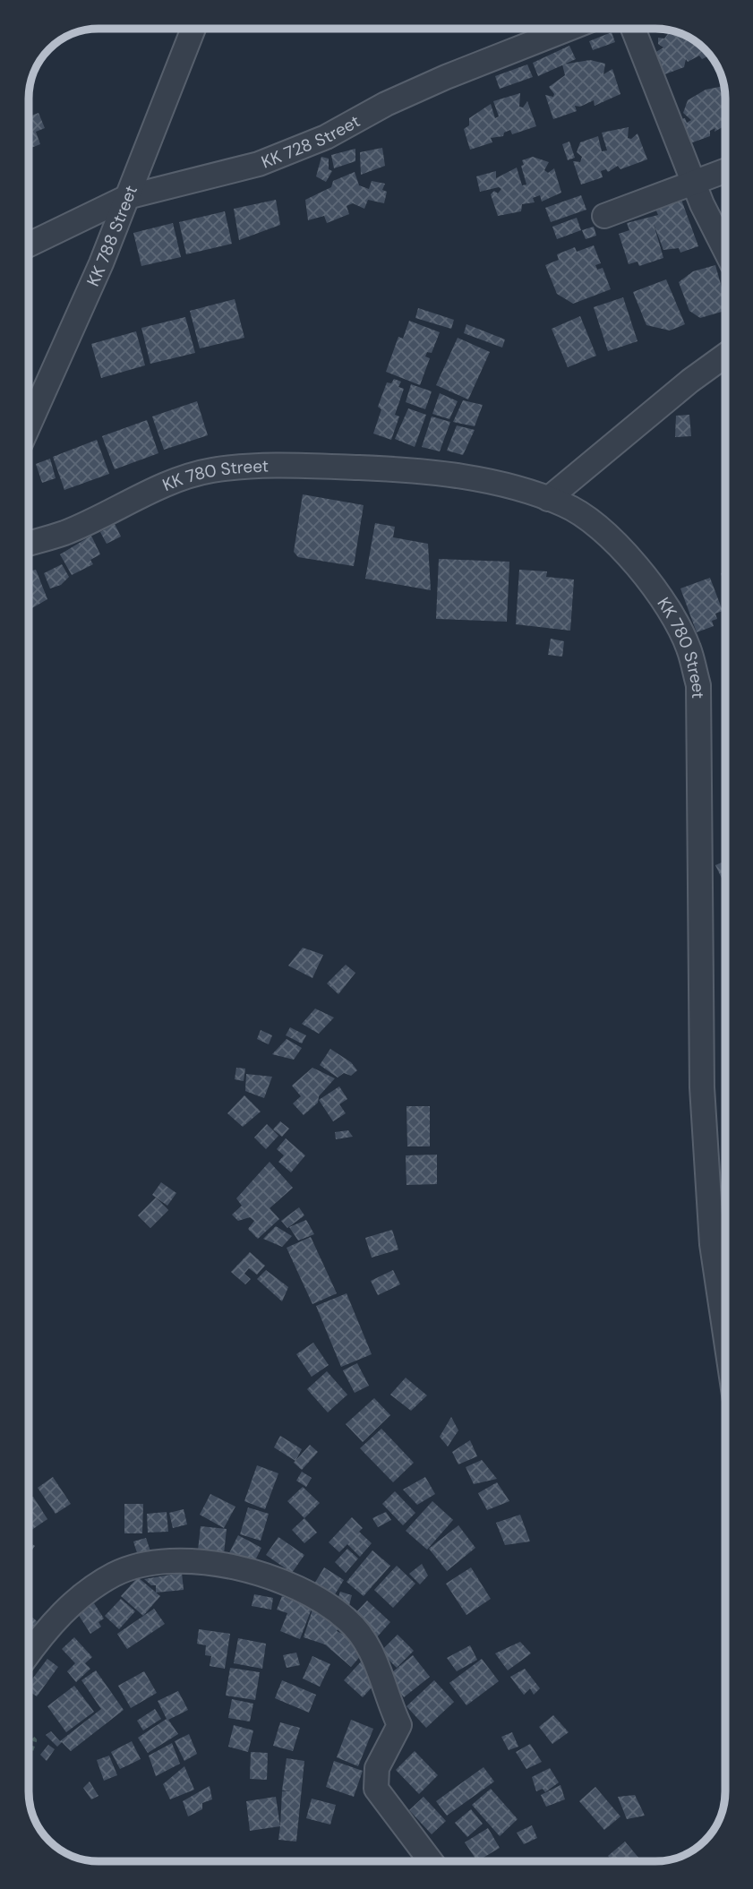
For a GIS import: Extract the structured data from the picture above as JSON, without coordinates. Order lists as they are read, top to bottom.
{
  "streets": {
    "street": ["KK 728 Street", "KK 788 Street", "KK 780 Street"]
  },
  "crossings": [
    ["KK 728 Street", "KK 788 Street"]
  ]
}
